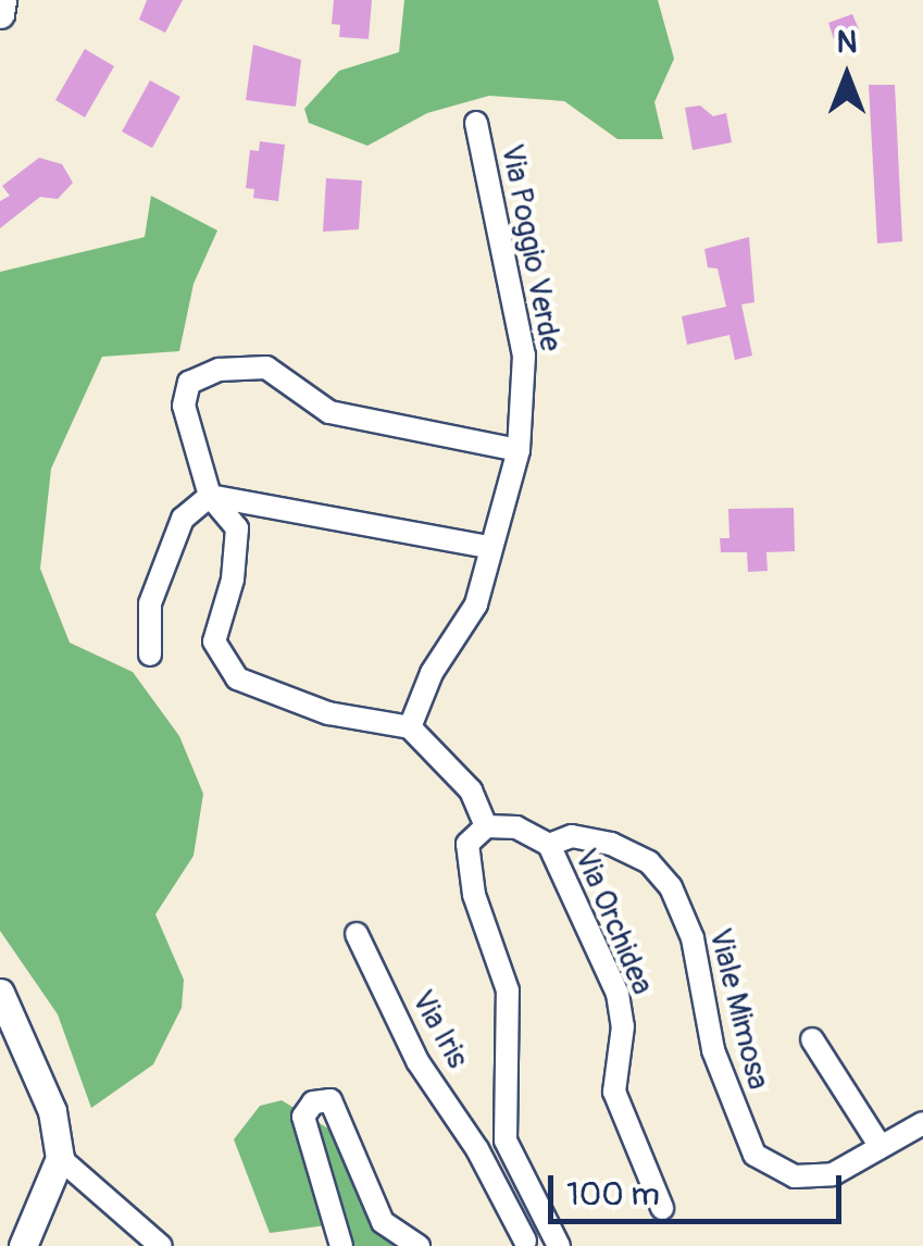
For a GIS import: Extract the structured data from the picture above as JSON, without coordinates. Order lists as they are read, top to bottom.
{
  "streets": {
    "street": [
      "Via Poggio Verde",
      "Via Orchidea",
      "Viale Mimosa",
      "Via Iris"
    ]
  },
  "crossings": [
    ["Via Orchidea", "Viale Mimosa"]
  ],
  "scale_bar": "100 m",
  "north": "top"
}
